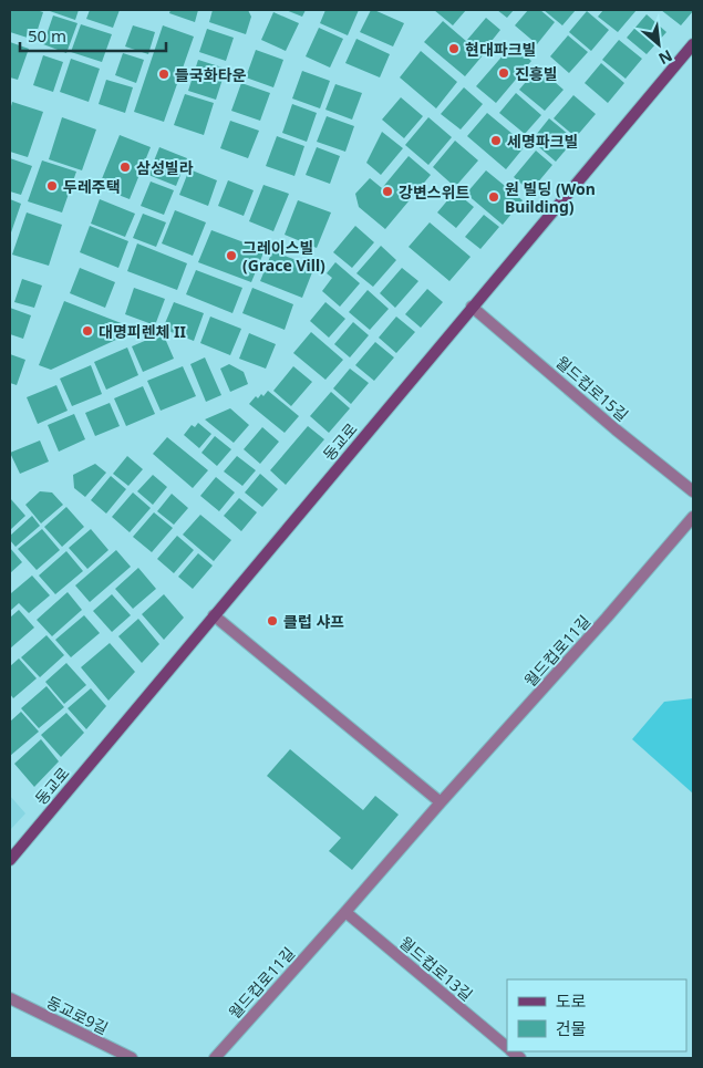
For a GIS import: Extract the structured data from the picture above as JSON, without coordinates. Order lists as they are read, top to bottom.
{
  "streets": {
    "street": [
      "월드컵로15길",
      "동교로",
      "월드컵로11길",
      "월드컵로13길",
      "동교로9길"
    ]
  },
  "crossings": [
    ["월드컵로15길", "동교로"],
    ["월드컵로11길", "월드컵로13길"]
  ],
  "places": [
    "현대파크빌",
    "진흥빌",
    "들국화타운",
    "세명파크빌",
    "삼성빌라",
    "두레주택",
    "강변스위트",
    "원 빌딩 (Won Building)",
    "그레이스빌 (Grace Vill)",
    "대명피렌체 II",
    "클럽 샤프"
  ],
  "legend": ["도로", "건물"],
  "scale_bar": "50 m",
  "north": "bottom right"
}
